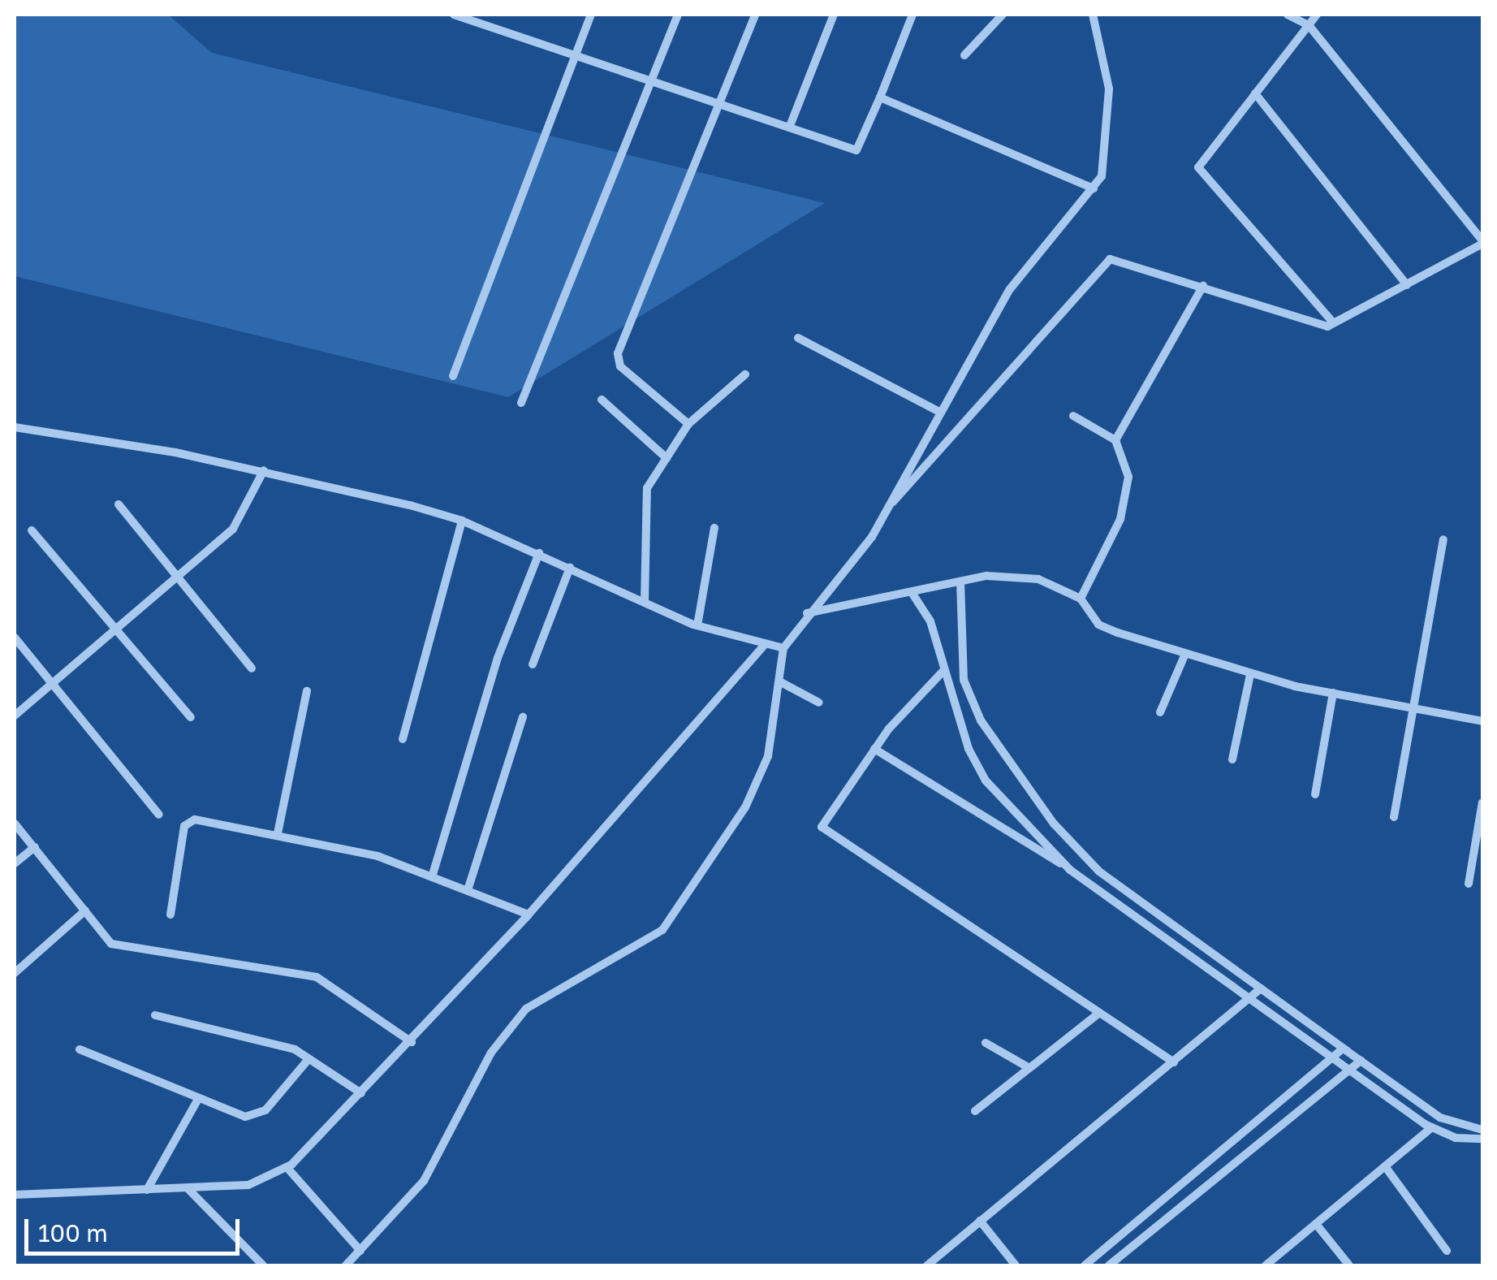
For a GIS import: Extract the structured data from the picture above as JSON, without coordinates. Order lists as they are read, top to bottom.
{
  "scale_bar": "100 m"
}
